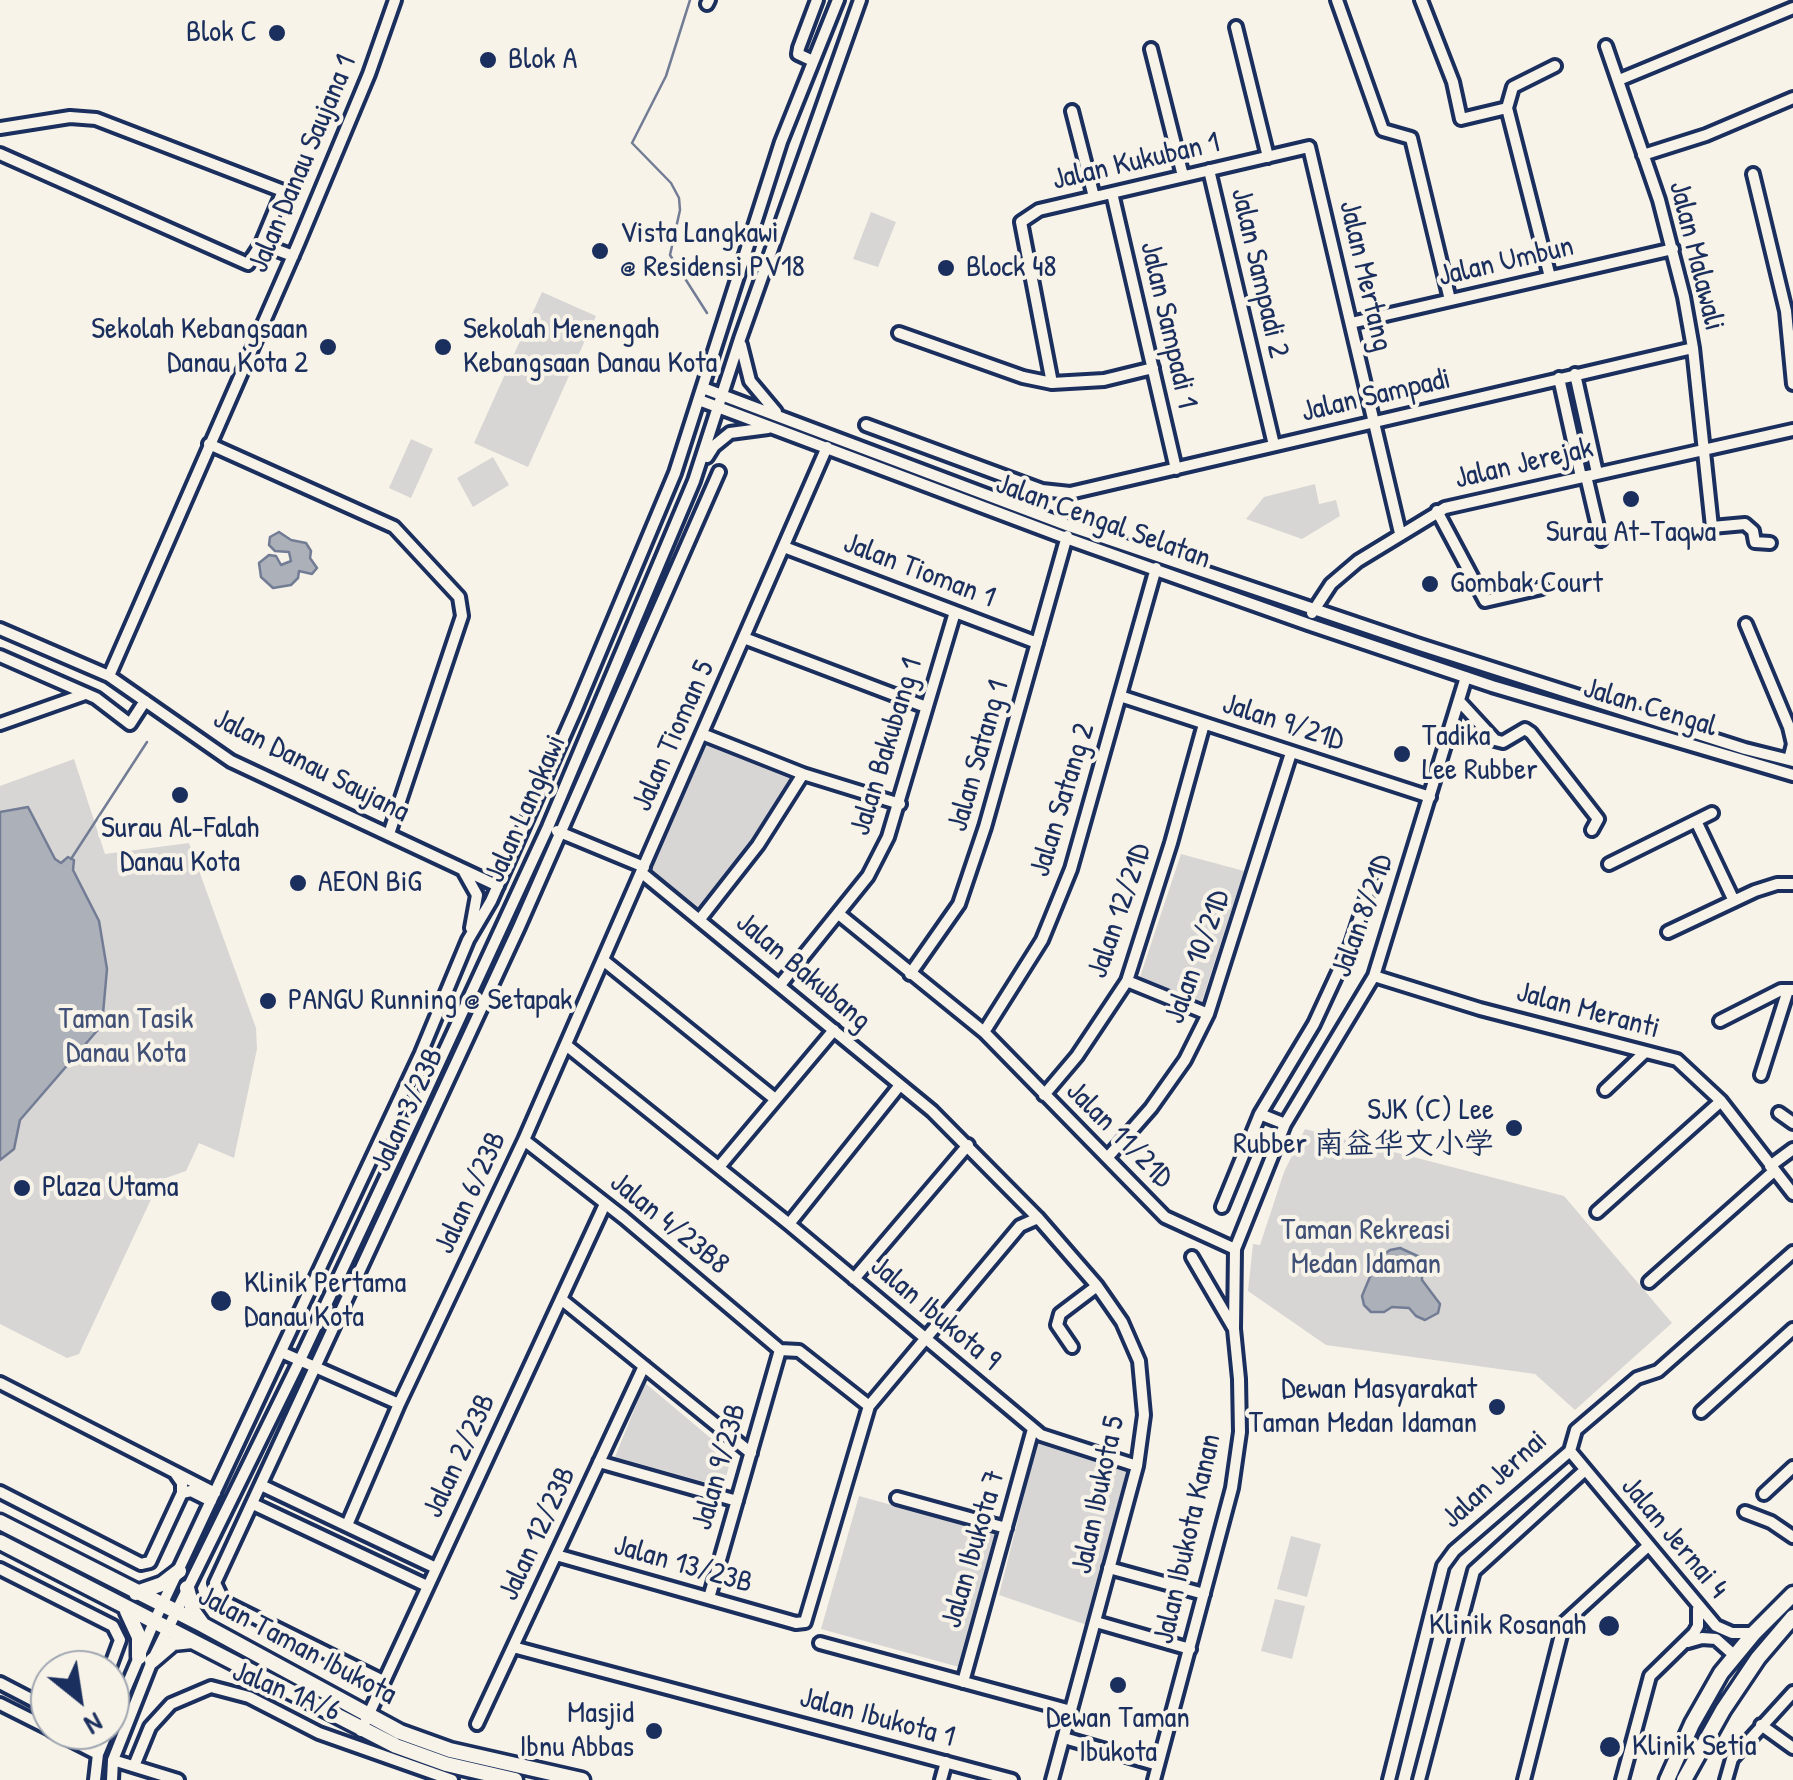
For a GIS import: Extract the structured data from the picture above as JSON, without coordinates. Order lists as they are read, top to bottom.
{
  "streets": {
    "main road": ["Jalan Taman Ibukota"],
    "street": [
      "Jalan Kukuban 1",
      "Jalan Danau Saujana 1",
      "Jalan Malawali",
      "Jalan Umbun",
      "Jalan Sampadi 2",
      "Jalan Mertang",
      "Jalan Sampadi 1",
      "Jalan Sampadi",
      "Jalan Jerejak",
      "Jalan Cengal Selatan",
      "Jalan Tioman 1",
      "Jalan Cengal",
      "Jalan 9/21D",
      "Jalan Tioman 5",
      "Jalan Bakubang 1",
      "Jalan Satang 1",
      "Jalan Danau Saujana",
      "Jalan Satang 2",
      "Jalan Langkawi",
      "Jalan 12/21D",
      "Jalan 8/21D",
      "Jalan 10/21D",
      "Jalan Bakubang",
      "Jalan Meranti",
      "Jalan 3/23B",
      "Jalan 11/21D",
      "Jalan 6/23B",
      "Jalan 4/23B8",
      "Jalan Ibukota 9",
      "Jalan 2/23B",
      "Jalan 9/23B",
      "Jalan Jernai",
      "Jalan Ibukota 5",
      "Jalan 12/23B",
      "Jalan Jernai 4",
      "Jalan Ibukota Kanan",
      "Jalan Ibukota 7",
      "Jalan 13/23B",
      "Jalan 1A/6",
      "Jalan Ibukota 1"
    ]
  },
  "crossings": [
    ["Jalan Kukuban 1", "Jalan Sampadi 2"],
    ["Jalan Kukuban 1", "Jalan Mertang"],
    ["Jalan Kukuban 1", "Jalan Sampadi 1"],
    ["Jalan Danau Saujana 1", "Jalan Danau Saujana"],
    ["Jalan Malawali", "Jalan Umbun"],
    ["Jalan Malawali", "Jalan Sampadi"],
    ["Jalan Malawali", "Jalan Jerejak"],
    ["Jalan Umbun", "Jalan Mertang"],
    ["Jalan Sampadi 2", "Jalan Sampadi"],
    ["Jalan Mertang", "Jalan Sampadi"],
    ["Jalan Mertang", "Jalan Jerejak"],
    ["Jalan Sampadi 1", "Jalan Sampadi"],
    ["Jalan Jerejak", "Jalan Cengal Selatan"],
    ["Jalan Cengal Selatan", "Jalan Cengal"],
    ["Jalan Cengal Selatan", "Jalan Tioman 5"],
    ["Jalan Cengal Selatan", "Jalan Satang 1"],
    ["Jalan Cengal Selatan", "Jalan Satang 2"],
    ["Jalan Cengal Selatan", "Jalan Langkawi"],
    ["Jalan Cengal Selatan", "Jalan 8/21D"],
    ["Jalan Tioman 1", "Jalan Tioman 5"],
    ["Jalan Tioman 1", "Jalan Bakubang 1"],
    ["Jalan Tioman 1", "Jalan Satang 1"],
    ["Jalan 9/21D", "Jalan Satang 2"],
    ["Jalan 9/21D", "Jalan 12/21D"],
    ["Jalan 9/21D", "Jalan 8/21D"],
    ["Jalan 9/21D", "Jalan 10/21D"],
    ["Jalan Tioman 5", "Jalan Bakubang"],
    ["Jalan Tioman 5", "Jalan 6/23B"],
    ["Jalan Tioman 5", "Jalan Ibukota 9"],
    ["Jalan Bakubang 1", "Jalan Bakubang"],
    ["Jalan Bakubang 1", "Jalan 11/21D"],
    ["Jalan Satang 1", "Jalan 11/21D"],
    ["Jalan Danau Saujana", "Jalan Langkawi"],
    ["Jalan Satang 2", "Jalan 11/21D"],
    ["Jalan Langkawi", "Jalan Bakubang"],
    ["Jalan Langkawi", "Jalan Taman Ibukota"],
    ["Jalan 12/21D", "Jalan 11/21D"],
    ["Jalan 8/21D", "Jalan Meranti"],
    ["Jalan 8/21D", "Jalan 11/21D"],
    ["Jalan 8/21D", "Jalan Ibukota Kanan"],
    ["Jalan 10/21D", "Jalan 11/21D"],
    ["Jalan Bakubang", "Jalan 3/23B"],
    ["Jalan Bakubang", "Jalan Ibukota 5"],
    ["Jalan 3/23B", "Jalan 2/23B"],
    ["Jalan 6/23B", "Jalan 4/23B8"],
    ["Jalan 6/23B", "Jalan Ibukota 9"],
    ["Jalan 4/23B8", "Jalan 2/23B"],
    ["Jalan 4/23B8", "Jalan 9/23B"],
    ["Jalan 4/23B8", "Jalan 13/23B"],
    ["Jalan Ibukota 9", "Jalan Ibukota 5"],
    ["Jalan Ibukota 9", "Jalan Ibukota 7"],
    ["Jalan 2/23B", "Jalan Taman Ibukota"],
    ["Jalan 9/23B", "Jalan 13/23B"],
    ["Jalan Jernai", "Jalan Jernai 4"],
    ["Jalan 12/23B", "Jalan 13/23B"],
    ["Jalan 12/23B", "Jalan Ibukota 1"]
  ],
  "parks": ["Taman Tasik Danau Kota", "Taman Rekreasi Medan Idaman"],
  "places": [
    "Blok C",
    "Blok A",
    "Vista Langkawi @ Residensi PV18",
    "Block 48",
    "Sekolah Kebangsaan Danau Kota 2",
    "Sekolah Menengah Kebangsaan Danau Kota",
    "Surau At-Taqwa",
    "Gombak Court",
    "Tadika Lee Rubber",
    "Surau Al-Falah Danau Kota",
    "AEON BiG",
    "PANGU Running @ Setapak",
    "SJK (C) Lee Rubber 南益华文小学",
    "Plaza Utama",
    "Klinik Pertama Danau Kota",
    "Dewan Masyarakat Taman Medan Idaman",
    "Klinik Rosanah",
    "Dewan Taman Ibukota",
    "Masjid Ibnu Abbas",
    "Klinik Setia"
  ],
  "north": "bottom right"
}
